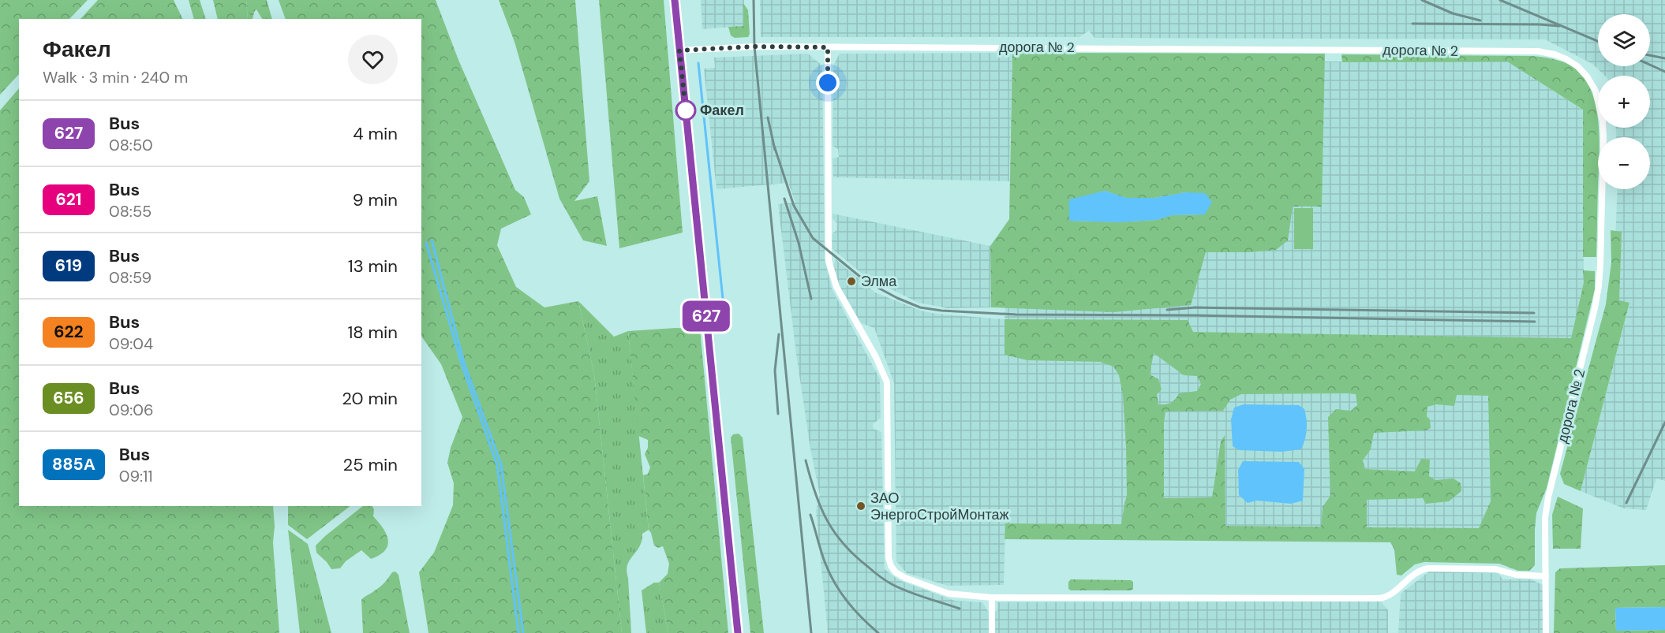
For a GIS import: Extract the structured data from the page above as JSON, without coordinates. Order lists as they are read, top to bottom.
{
  "streets": {
    "street": ["дорога № 2"]
  },
  "places": ["Факел", "Элма", "ЗАО ЭнергоСтройМонтаж"],
  "lines": ["bus line 627"],
  "page": {
    "on_map": "627",
    "map_buttons": ["+", "−"],
    "heading": ["Факел", "Walk · 3 min · 240 m"],
    "list": [
      {
        "mark": "627",
        "name": "Bus",
        "note": "08:50",
        "value": "4 min"
      },
      {
        "mark": "621",
        "name": "Bus",
        "note": "08:55",
        "value": "9 min"
      },
      {
        "mark": "619",
        "name": "Bus",
        "note": "08:59",
        "value": "13 min"
      },
      {
        "mark": "622",
        "name": "Bus",
        "note": "09:04",
        "value": "18 min"
      },
      {
        "mark": "656",
        "name": "Bus",
        "note": "09:06",
        "value": "20 min"
      },
      {
        "mark": "885А",
        "name": "Bus",
        "note": "09:11",
        "value": "25 min"
      }
    ]
  }
}
